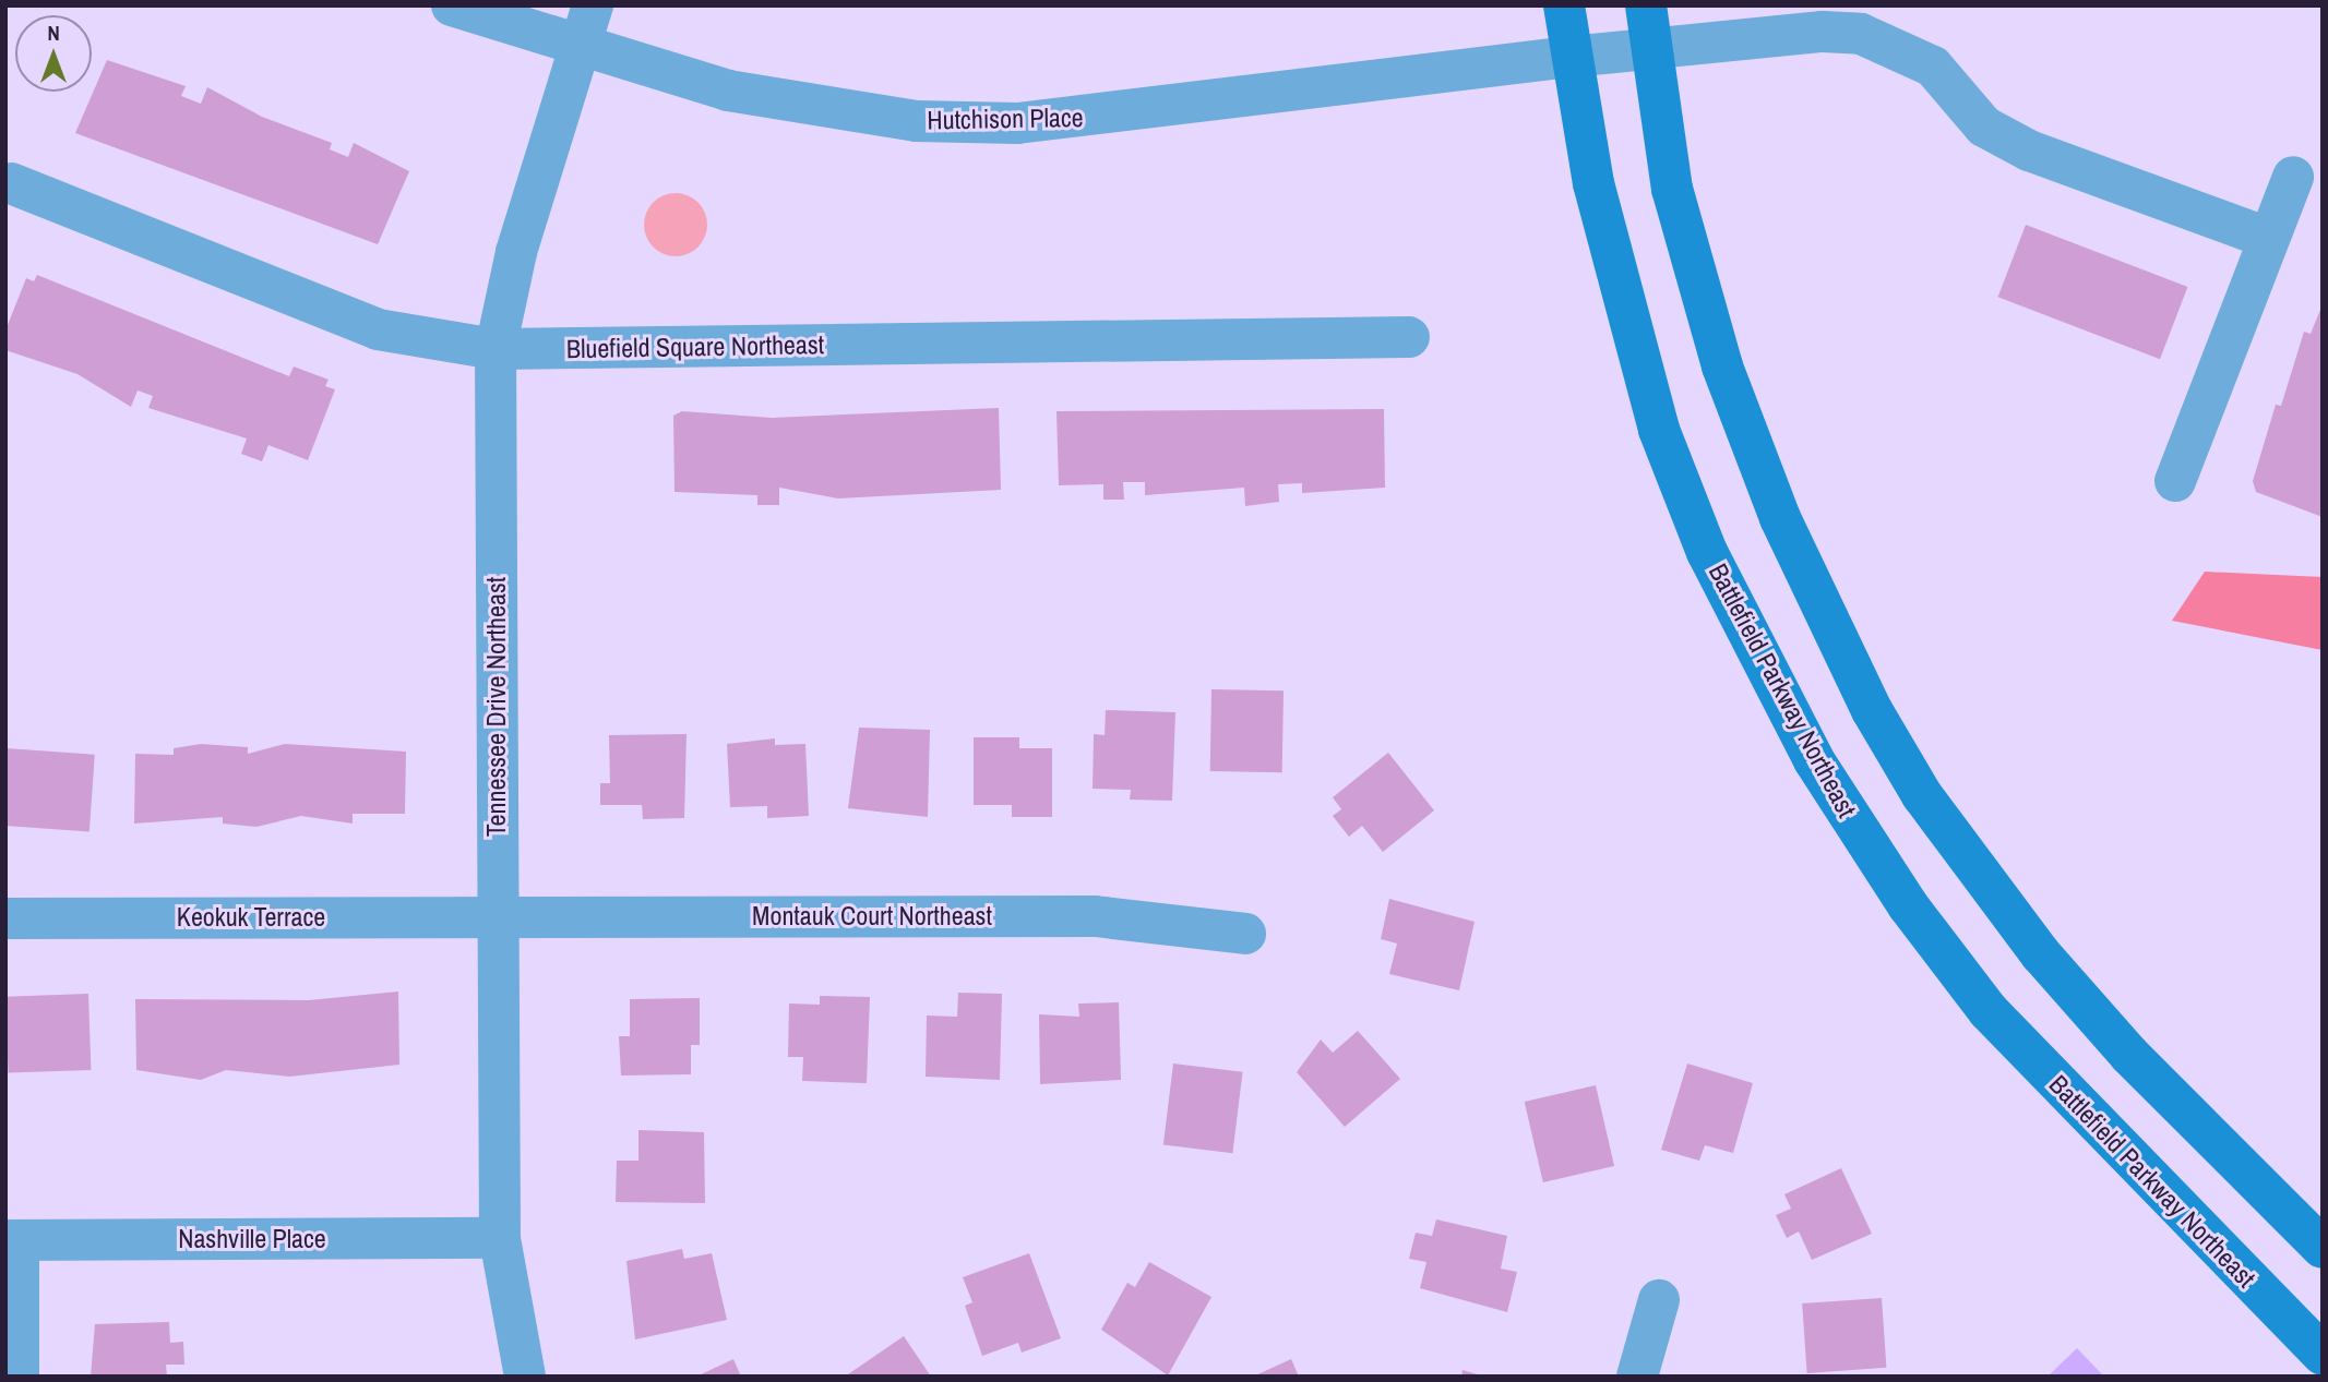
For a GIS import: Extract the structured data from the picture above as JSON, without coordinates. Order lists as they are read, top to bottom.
{
  "streets": {
    "main road": ["Battlefield Parkway Northeast"],
    "street": [
      "Hutchison Place",
      "Bluefield Square Northeast",
      "Tennessee Drive Northeast",
      "Montauk Court Northeast",
      "Keokuk Terrace",
      "Nashville Place"
    ]
  },
  "crossings": [
    ["Hutchison Place", "Battlefield Parkway Northeast"],
    ["Hutchison Place", "Tennessee Drive Northeast"],
    ["Bluefield Square Northeast", "Tennessee Drive Northeast"],
    ["Tennessee Drive Northeast", "Montauk Court Northeast"],
    ["Tennessee Drive Northeast", "Keokuk Terrace"],
    ["Tennessee Drive Northeast", "Nashville Place"],
    ["Montauk Court Northeast", "Keokuk Terrace"]
  ],
  "north": "top"
}
